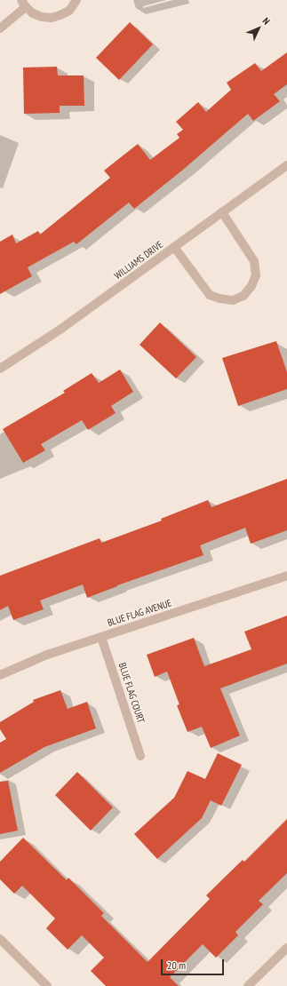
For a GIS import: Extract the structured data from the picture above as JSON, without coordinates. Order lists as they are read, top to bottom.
{
  "streets": {
    "street": ["WILLIAMS DRIVE", "BLUE FLAG AVENUE", "BLUE FLAG COURT"]
  },
  "crossings": [
    ["BLUE FLAG AVENUE", "BLUE FLAG COURT"]
  ],
  "scale_bar": "20 m",
  "north": "top right"
}
